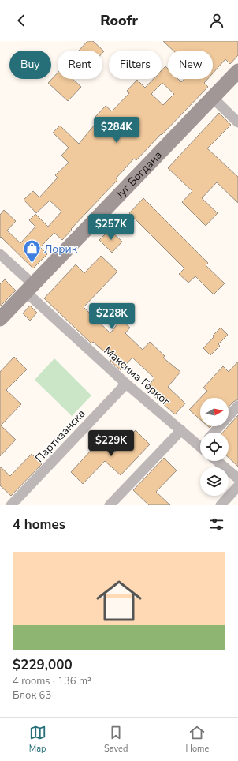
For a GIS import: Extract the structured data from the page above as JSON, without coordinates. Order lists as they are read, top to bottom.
{
  "streets": {
    "street": ["Југ Богдана", "Максима Горког", "Партизанска"]
  },
  "crossings": [
    ["Југ Богдана", "Максима Горког"],
    ["Максима Горког", "Партизанска"]
  ],
  "places": {
    "shop": ["Лорик"]
  },
  "north": "right",
  "page": {
    "header": "Roofr",
    "chip": [
      "Buy",
      "Rent",
      "Filters",
      "New"
    ],
    "price": [
      "$284K",
      "$257K",
      "$228K",
      "$229K"
    ],
    "heading": "4 homes",
    "list": [
      {
        "name": "$229,000",
        "note": "4 rooms · 136 m² · Блок 63"
      }
    ],
    "tabs": ["Map", "Saved", "Home"]
  }
}
